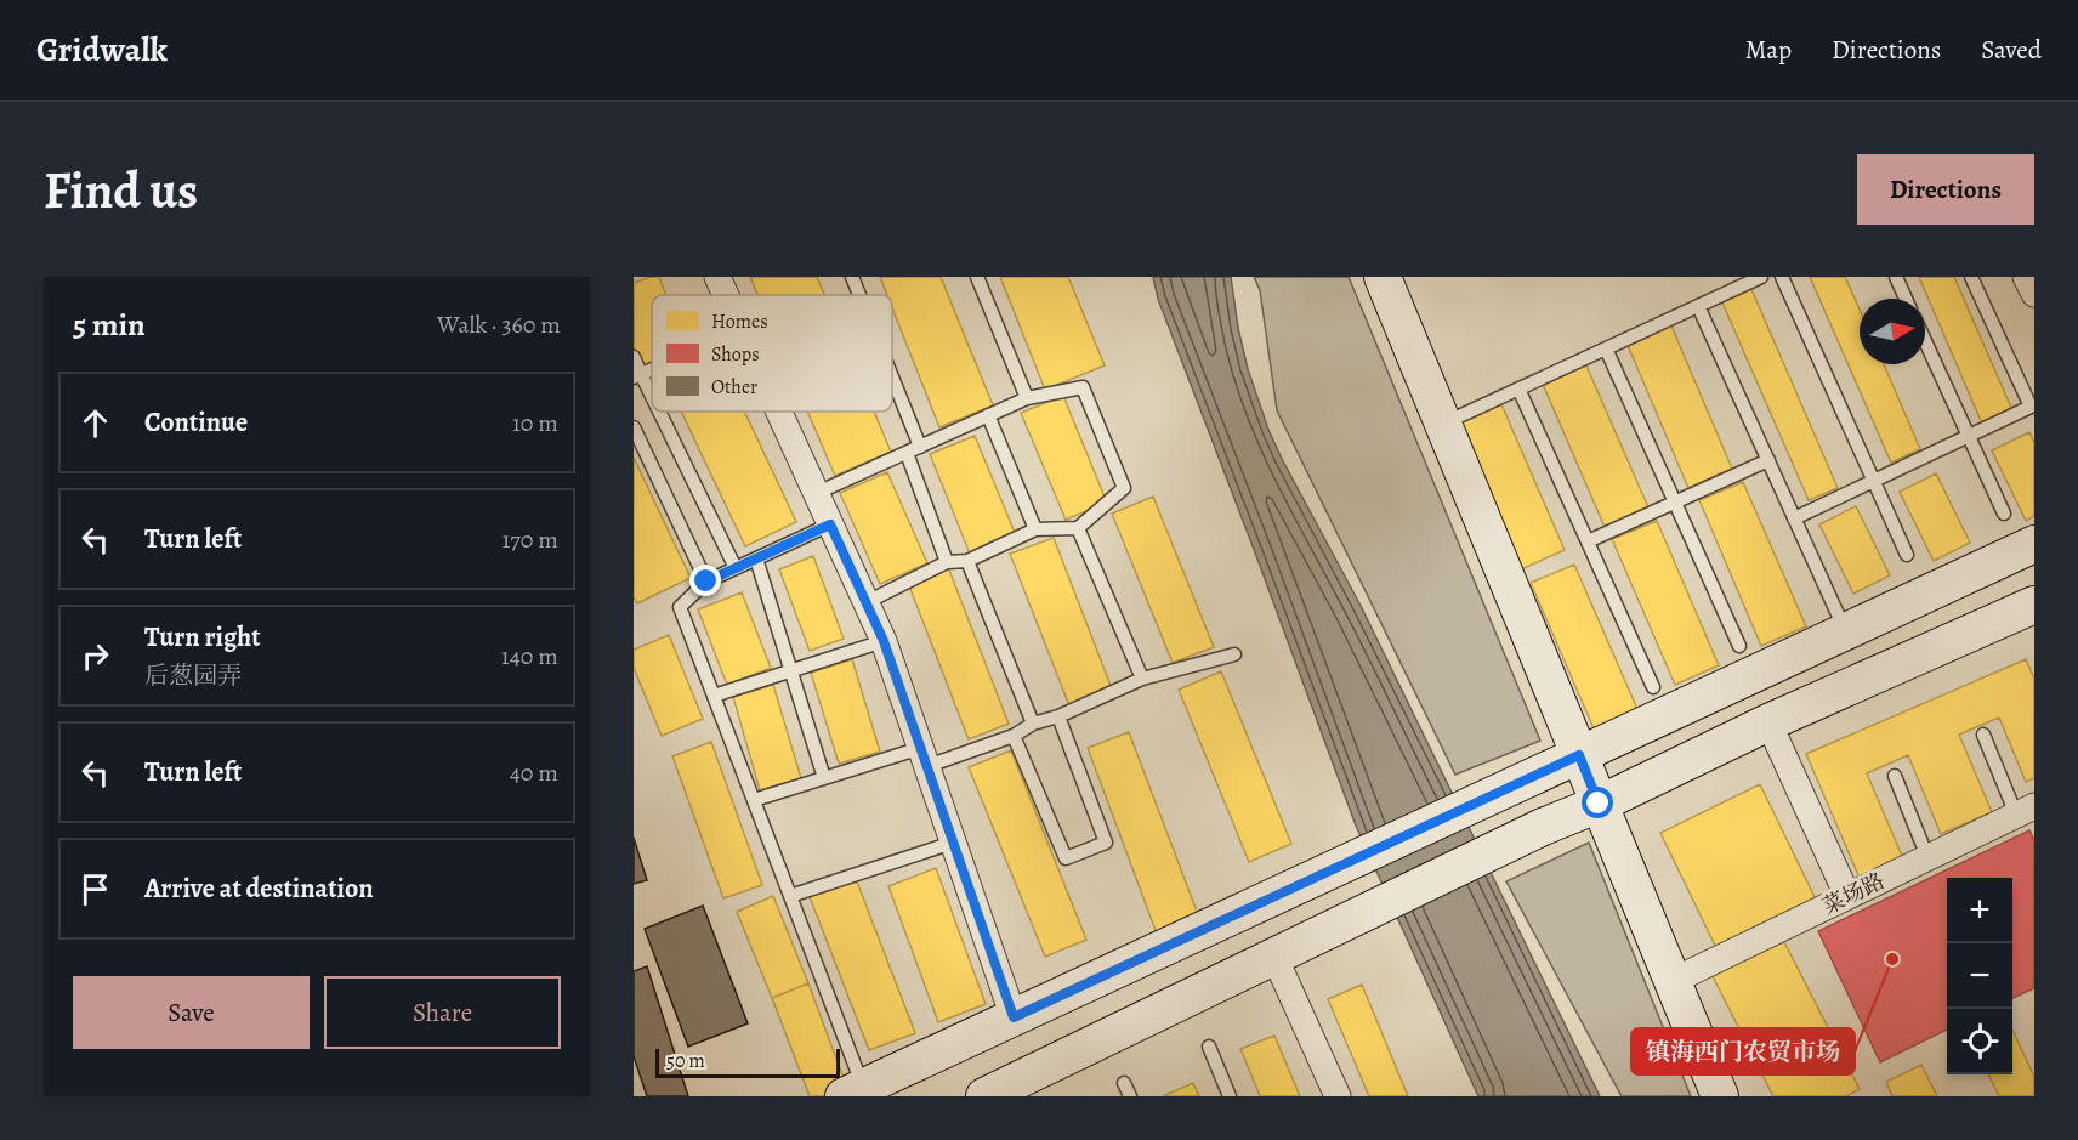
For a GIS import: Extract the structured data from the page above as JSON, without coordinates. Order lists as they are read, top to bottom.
{
  "streets": {
    "street": ["菜场路"]
  },
  "places": ["镇海西门农贸市场"],
  "legend": ["Homes", "Shops", "Other"],
  "scale_bar": "50 m",
  "north": "right",
  "page": {
    "header": "Gridwalk",
    "nav": ["Map", "Directions", "Saved"],
    "buttons": [
      "Directions",
      ["Save", "Share"]
    ],
    "title": "Find us",
    "heading": ["5 min", "Walk · 360 m"],
    "list": [
      ["Continue", "10 m"],
      ["Turn left", "170 m"],
      ["Turn right", "后葱园弄", "140 m"],
      ["Turn left", "40 m"],
      "Arrive at destination"
    ],
    "map_buttons": ["+", "−"],
    "scale": "50 m"
  }
}
